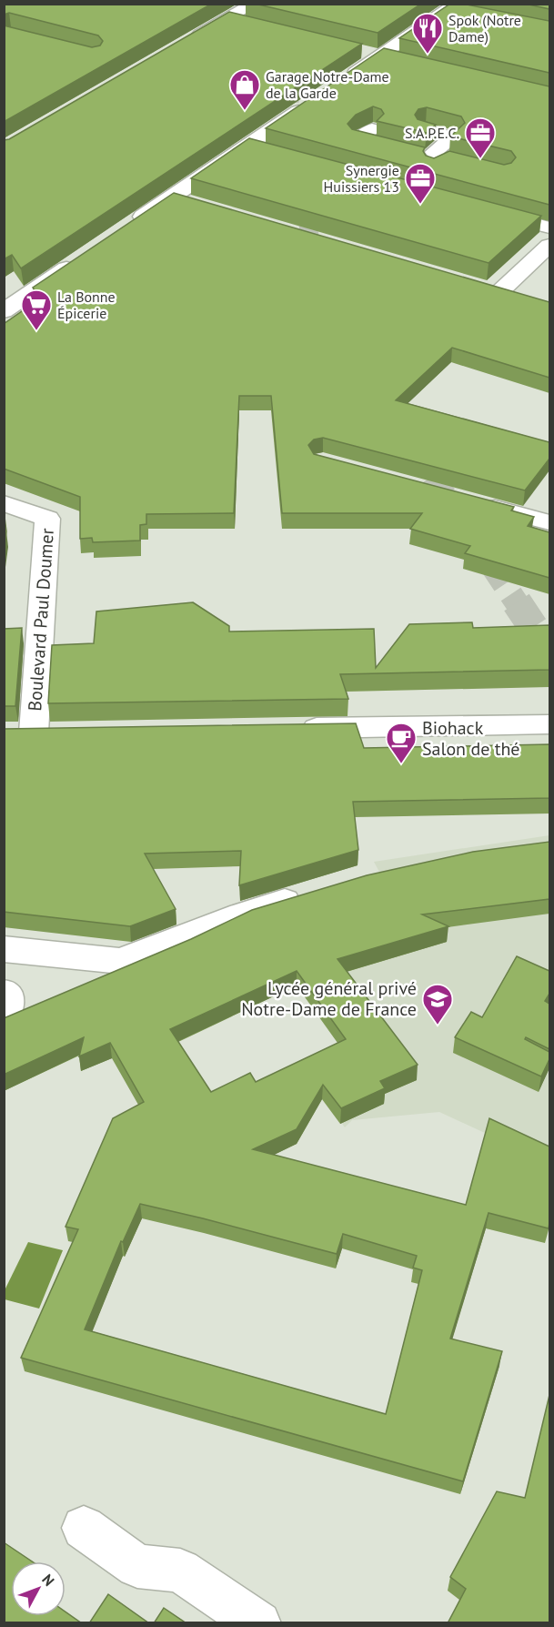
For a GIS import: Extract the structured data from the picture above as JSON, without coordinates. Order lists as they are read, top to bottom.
{
  "streets": {
    "street": ["Boulevard Paul Doumer"]
  },
  "places": {
    "restaurant": ["Spok (Notre Dame)"],
    "shop": ["Garage Notre-Dame de la Garde"],
    "office": ["S.A.P.E.C.", "Synergie Huissiers 13"],
    "supermarket": ["La Bonne Épicerie"],
    "cafe": ["Biohack Salon de thé"],
    "school or university": ["Lycée général privé Notre-Dame de France"]
  },
  "north": "top right"
}
